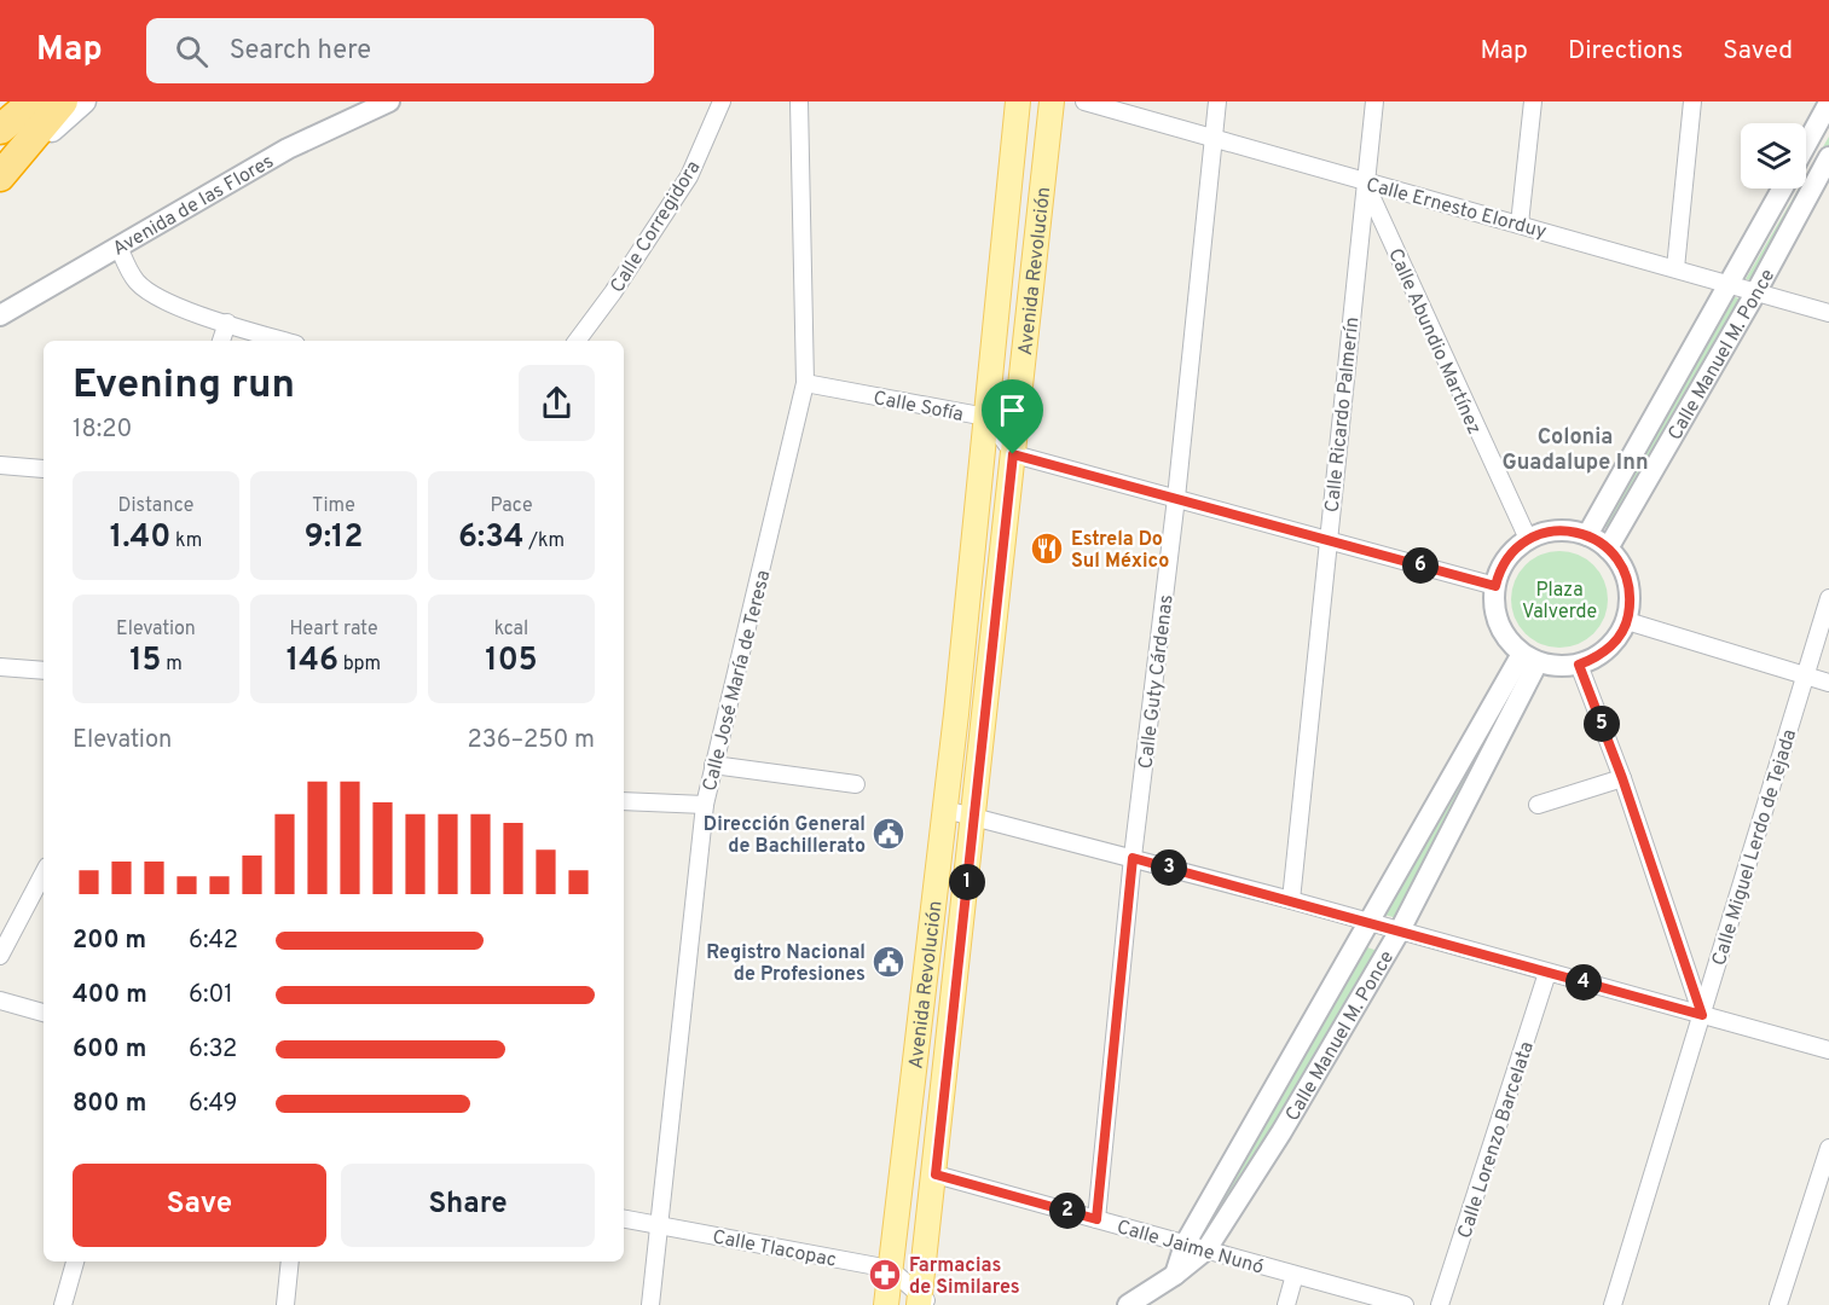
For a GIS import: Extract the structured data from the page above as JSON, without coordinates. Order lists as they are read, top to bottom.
{
  "streets": {
    "main road": ["Avenida Revolución"],
    "street": [
      "Avenida de las Flores",
      "Calle Ernesto Elorduy",
      "Calle Corregidora",
      "Calle Abundio Martínez",
      "Calle Manuel M. Ponce",
      "Calle Sofía",
      "Calle Ricardo Palmerín",
      "Calle José María de Teresa",
      "Calle Guty Cárdenas",
      "Calle Miguel Lerdo de Tejada",
      "Calle Lorenzo Barcelata",
      "Calle Jaime Nunó",
      "Calle Tlacopac"
    ]
  },
  "crossings": [
    ["Calle Ernesto Elorduy", "Calle Abundio Martínez"],
    ["Calle Ernesto Elorduy", "Calle Manuel M. Ponce"],
    ["Calle Ernesto Elorduy", "Calle Ricardo Palmerín"],
    ["Calle Ernesto Elorduy", "Calle Guty Cárdenas"],
    ["Avenida Revolución", "Calle Sofía"],
    ["Avenida Revolución", "Calle Jaime Nunó"],
    ["Avenida Revolución", "Calle Tlacopac"],
    ["Calle Abundio Martínez", "Calle Manuel M. Ponce"],
    ["Calle Abundio Martínez", "Calle Ricardo Palmerín"],
    ["Calle Manuel M. Ponce", "Calle Jaime Nunó"],
    ["Calle Sofía", "Calle José María de Teresa"],
    ["Calle José María de Teresa", "Calle Tlacopac"],
    ["Calle Guty Cárdenas", "Calle Jaime Nunó"]
  ],
  "districts": ["Colonia Guadalupe Inn"],
  "parks": ["Plaza Valverde"],
  "places": {
    "restaurant": ["Estrela Do Sul México"],
    "public building": ["Dirección General de Bachillerato", "Registro Nacional de Profesiones"],
    "pharmacy": ["Farmacias de Similares"]
  },
  "page": {
    "header": "Map",
    "search": "Search here",
    "nav": ["Map", "Directions", "Saved"],
    "heading": ["Evening run", "18:20"],
    "stats": [
      ["Distance", "1.40 km"],
      ["Time", "9:12"],
      ["Pace", "6:34 /km"],
      ["Elevation", "15 m"],
      ["Heart rate", "146 bpm"],
      ["kcal", "105"]
    ],
    "pins": [
      "6",
      "5",
      "3",
      "1",
      "4",
      "2"
    ],
    "chart": ["Elevation", "236–250 m"],
    "list": [
      {
        "name": "200 m",
        "note": "6:42"
      },
      {
        "name": "400 m",
        "note": "6:01"
      },
      {
        "name": "600 m",
        "note": "6:32"
      },
      {
        "name": "800 m",
        "note": "6:49"
      }
    ],
    "buttons": ["Save", "Share"]
  }
}
